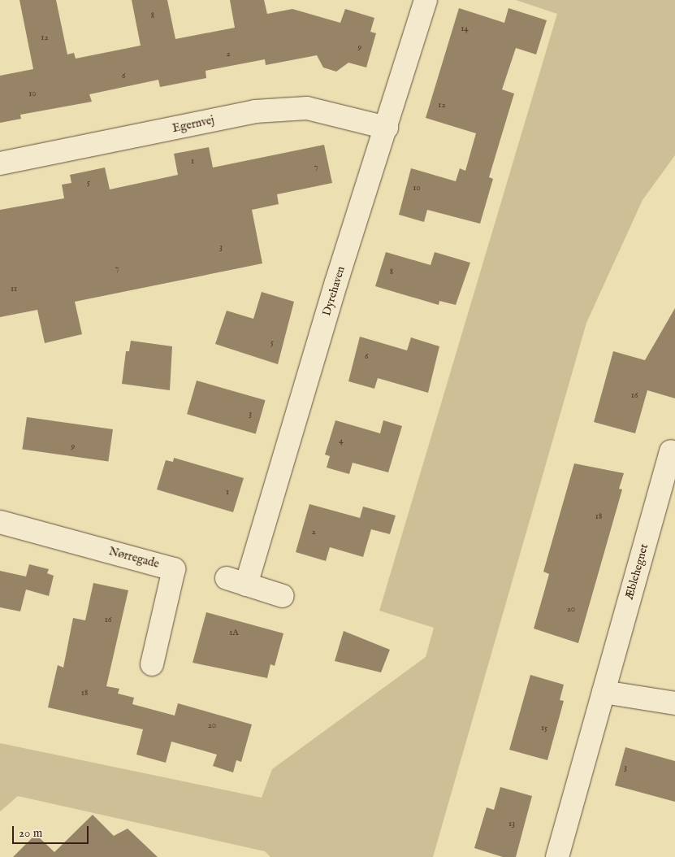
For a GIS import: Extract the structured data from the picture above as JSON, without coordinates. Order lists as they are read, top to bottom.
{
  "streets": {
    "street": [
      "Egernvej",
      "Dyrehaven",
      "Nørregade",
      "Æblehegnet"
    ]
  },
  "crossings": [
    ["Egernvej", "Dyrehaven"]
  ],
  "house_numbers": [
    "8",
    "14",
    "12",
    "9",
    "2",
    "6",
    "10",
    "12",
    "1",
    "7",
    "5",
    "10",
    "3",
    "7",
    "8",
    "11",
    "5",
    "6",
    "16",
    "3",
    "4",
    "9",
    "1",
    "18",
    "2",
    "20",
    "16",
    "1A",
    "18",
    "20",
    "15",
    "3",
    "13"
  ],
  "scale_bar": "20 m"
}
